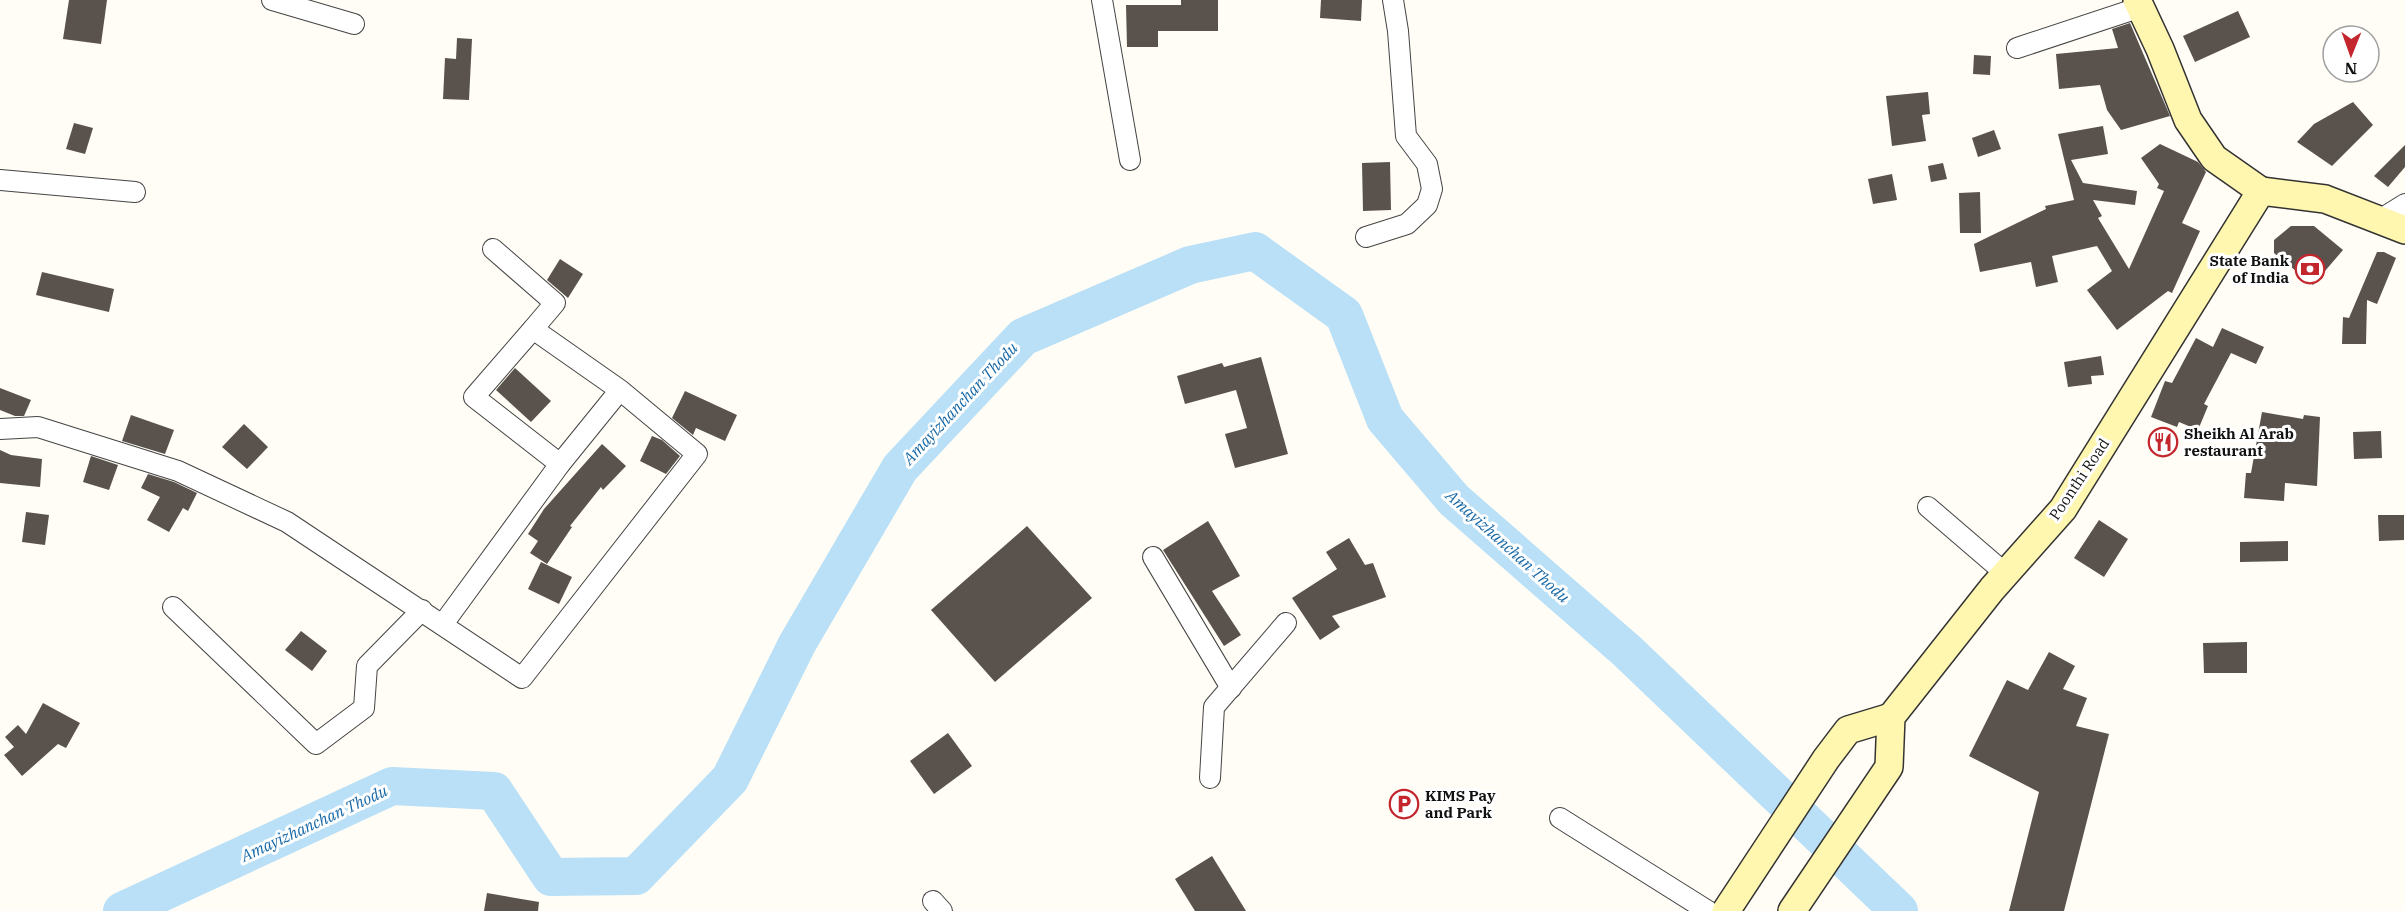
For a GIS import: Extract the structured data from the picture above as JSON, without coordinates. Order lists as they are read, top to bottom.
{
  "streets": {
    "main road": ["Poonthi Road"]
  },
  "water": ["Amayizhanchan Thodu"],
  "places": {
    "bank": ["State Bank of India"],
    "restaurant": ["Sheikh Al Arab restaurant"],
    "parking": ["KIMS Pay and Park"]
  },
  "north": "bottom"
}
